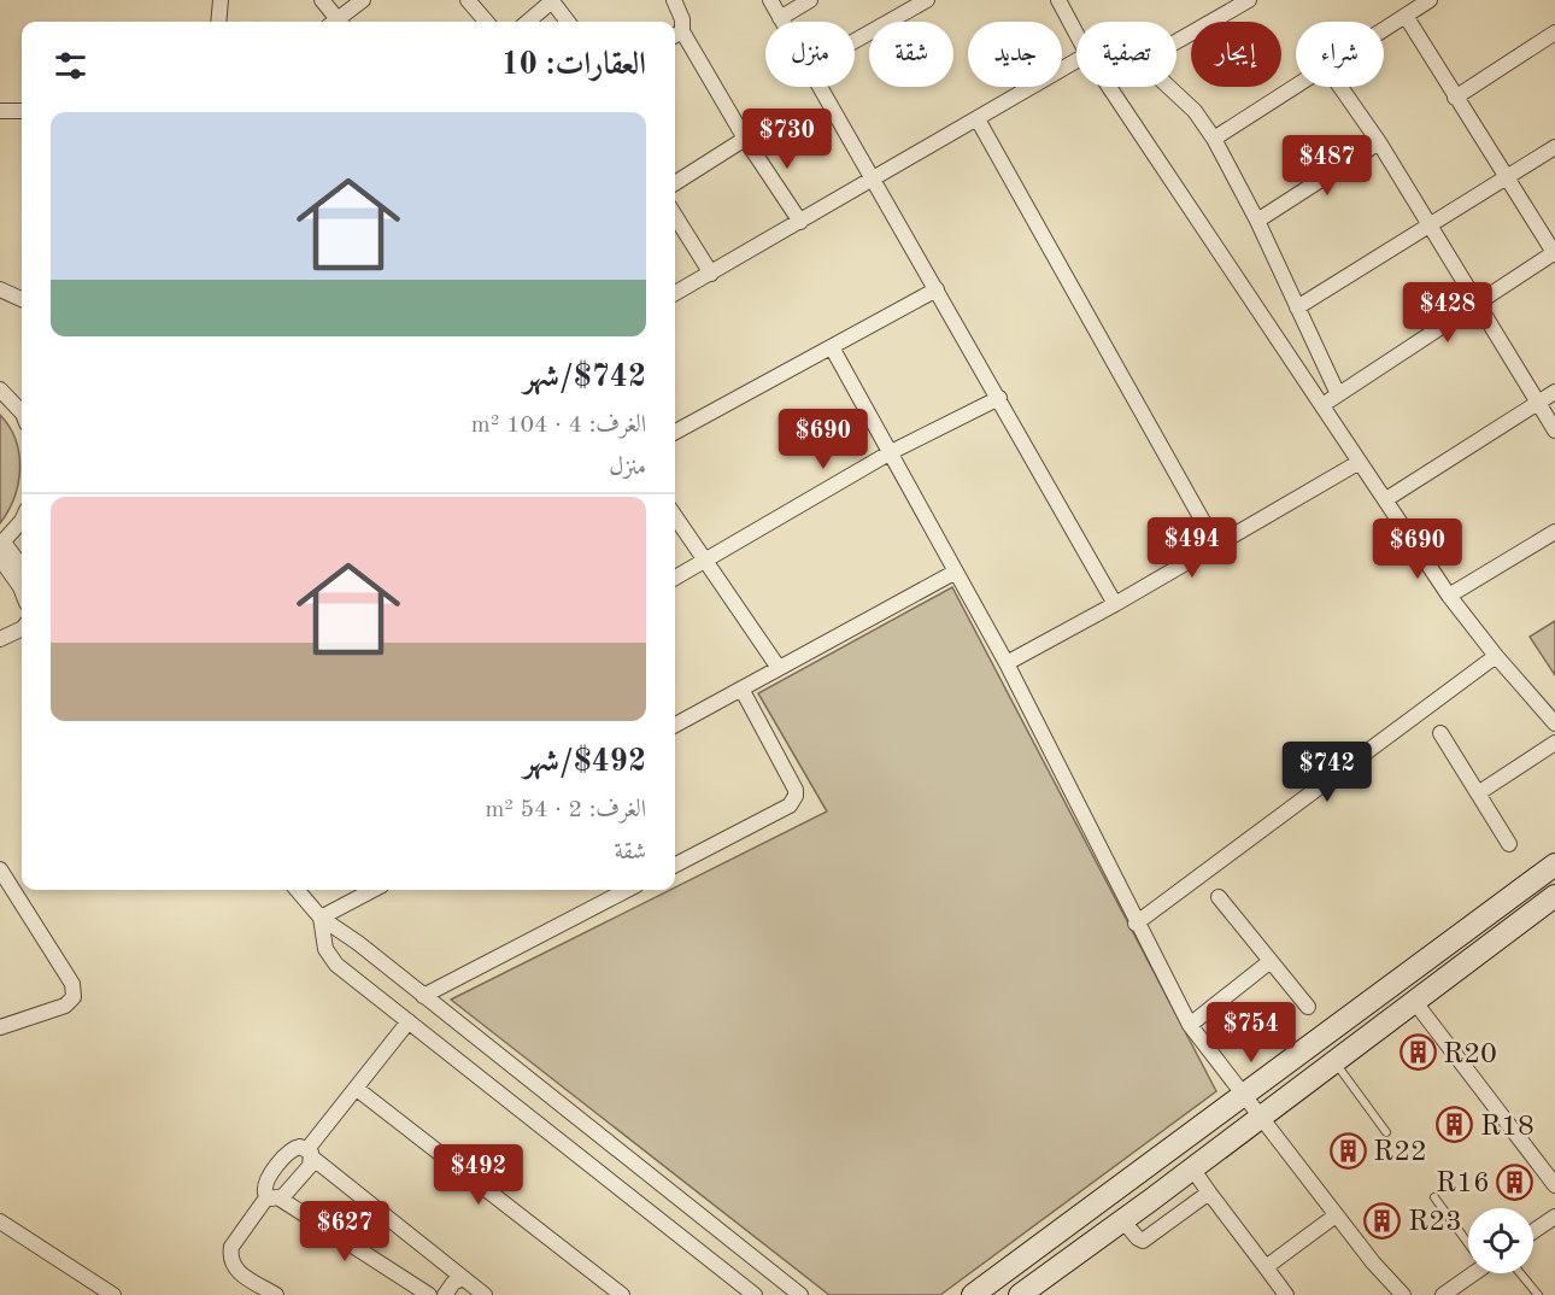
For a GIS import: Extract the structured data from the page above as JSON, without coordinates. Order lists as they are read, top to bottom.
{
  "places": {
    "building": [
      "R20",
      "R18",
      "R22",
      "R16",
      "R23"
    ]
  },
  "page": {
    "chip": [
      "شراء",
      "إيجار",
      "تصفية",
      "جديد",
      "شقة",
      "منزل"
    ],
    "heading": "العقارات: 10",
    "price": [
      "$730",
      "$487",
      "$428",
      "$690",
      "$494",
      "$690",
      "$742",
      "$754",
      "$492",
      "$627"
    ],
    "list": [
      {
        "name": "$742/شهر",
        "note": "الغرف: 4 · 104 m² · منزل"
      },
      {
        "name": "$492/شهر",
        "note": "الغرف: 2 · 54 m² · شقة"
      }
    ]
  }
}
